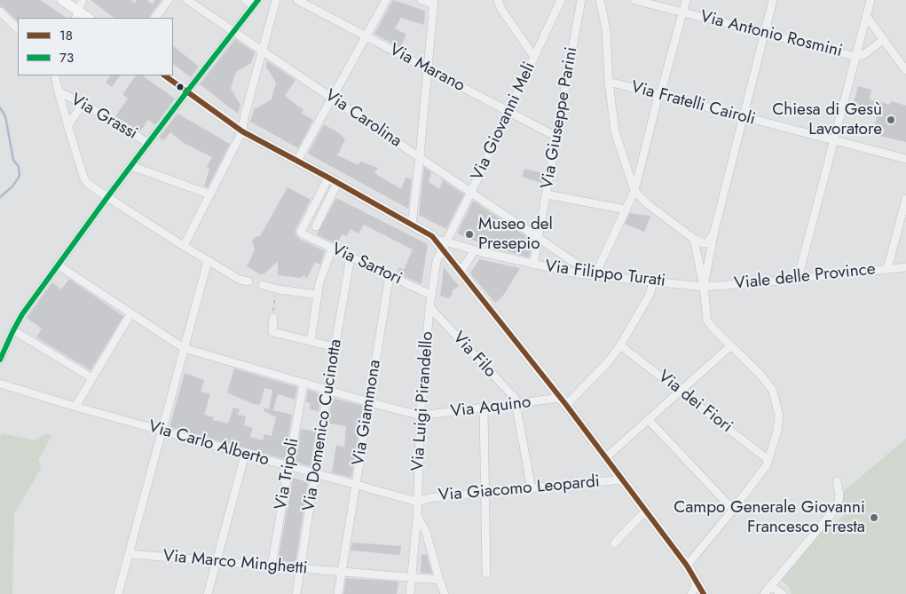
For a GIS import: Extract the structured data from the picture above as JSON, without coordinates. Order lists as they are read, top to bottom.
{
  "streets": {
    "street": [
      "Via Antonio Rosmini",
      "Via Marano",
      "Via Fratelli Cairoli",
      "Via Grassi",
      "Via Giuseppe Parini",
      "Via Carolina",
      "Via Giovanni Meli",
      "Via Sartori",
      "Via Filippo Turati",
      "Viale delle Province",
      "Via Filo",
      "Via Luigi Pirandello",
      "Via dei Fiori",
      "Via Aquino",
      "Via Giammona",
      "Via Domenico Cucinotta",
      "Via Carlo Alberto",
      "Via Tripoli",
      "Via Giacomo Leopardi",
      "Via Marco Minghetti"
    ]
  },
  "crossings": [
    ["Via Marano", "Via Giuseppe Parini"],
    ["Via Marano", "Via Giovanni Meli"],
    ["Via Giuseppe Parini", "Via Carolina"],
    ["Via Giuseppe Parini", "Via Filippo Turati"],
    ["Via Carolina", "Via Giovanni Meli"],
    ["Via Carolina", "Via Filippo Turati"],
    ["Via Giovanni Meli", "Via Filippo Turati"],
    ["Via Giovanni Meli", "Via Luigi Pirandello"],
    ["Via Sartori", "Via Luigi Pirandello"],
    ["Via Sartori", "Via Giammona"],
    ["Via Sartori", "Via Domenico Cucinotta"],
    ["Via Filippo Turati", "Viale delle Province"],
    ["Via Filippo Turati", "Via Luigi Pirandello"],
    ["Via Filo", "Via Luigi Pirandello"],
    ["Via Filo", "Via Aquino"],
    ["Via Filo", "Via Giacomo Leopardi"],
    ["Via Luigi Pirandello", "Via Aquino"],
    ["Via Luigi Pirandello", "Via Carlo Alberto"],
    ["Via Luigi Pirandello", "Via Giacomo Leopardi"],
    ["Via Luigi Pirandello", "Via Marco Minghetti"],
    ["Via Giammona", "Via Carlo Alberto"],
    ["Via Giammona", "Via Marco Minghetti"],
    ["Via Domenico Cucinotta", "Via Carlo Alberto"],
    ["Via Domenico Cucinotta", "Via Marco Minghetti"],
    ["Via Carlo Alberto", "Via Tripoli"],
    ["Via Carlo Alberto", "Via Giacomo Leopardi"],
    ["Via Tripoli", "Via Marco Minghetti"]
  ],
  "places": ["Chiesa di Gesù Lavoratore", "Museo del Presepio", "Campo Generale Giovanni Francesco Fresta"],
  "lines": ["transit line 73", "transit line 18"],
  "legend": ["18", "73"]
}
